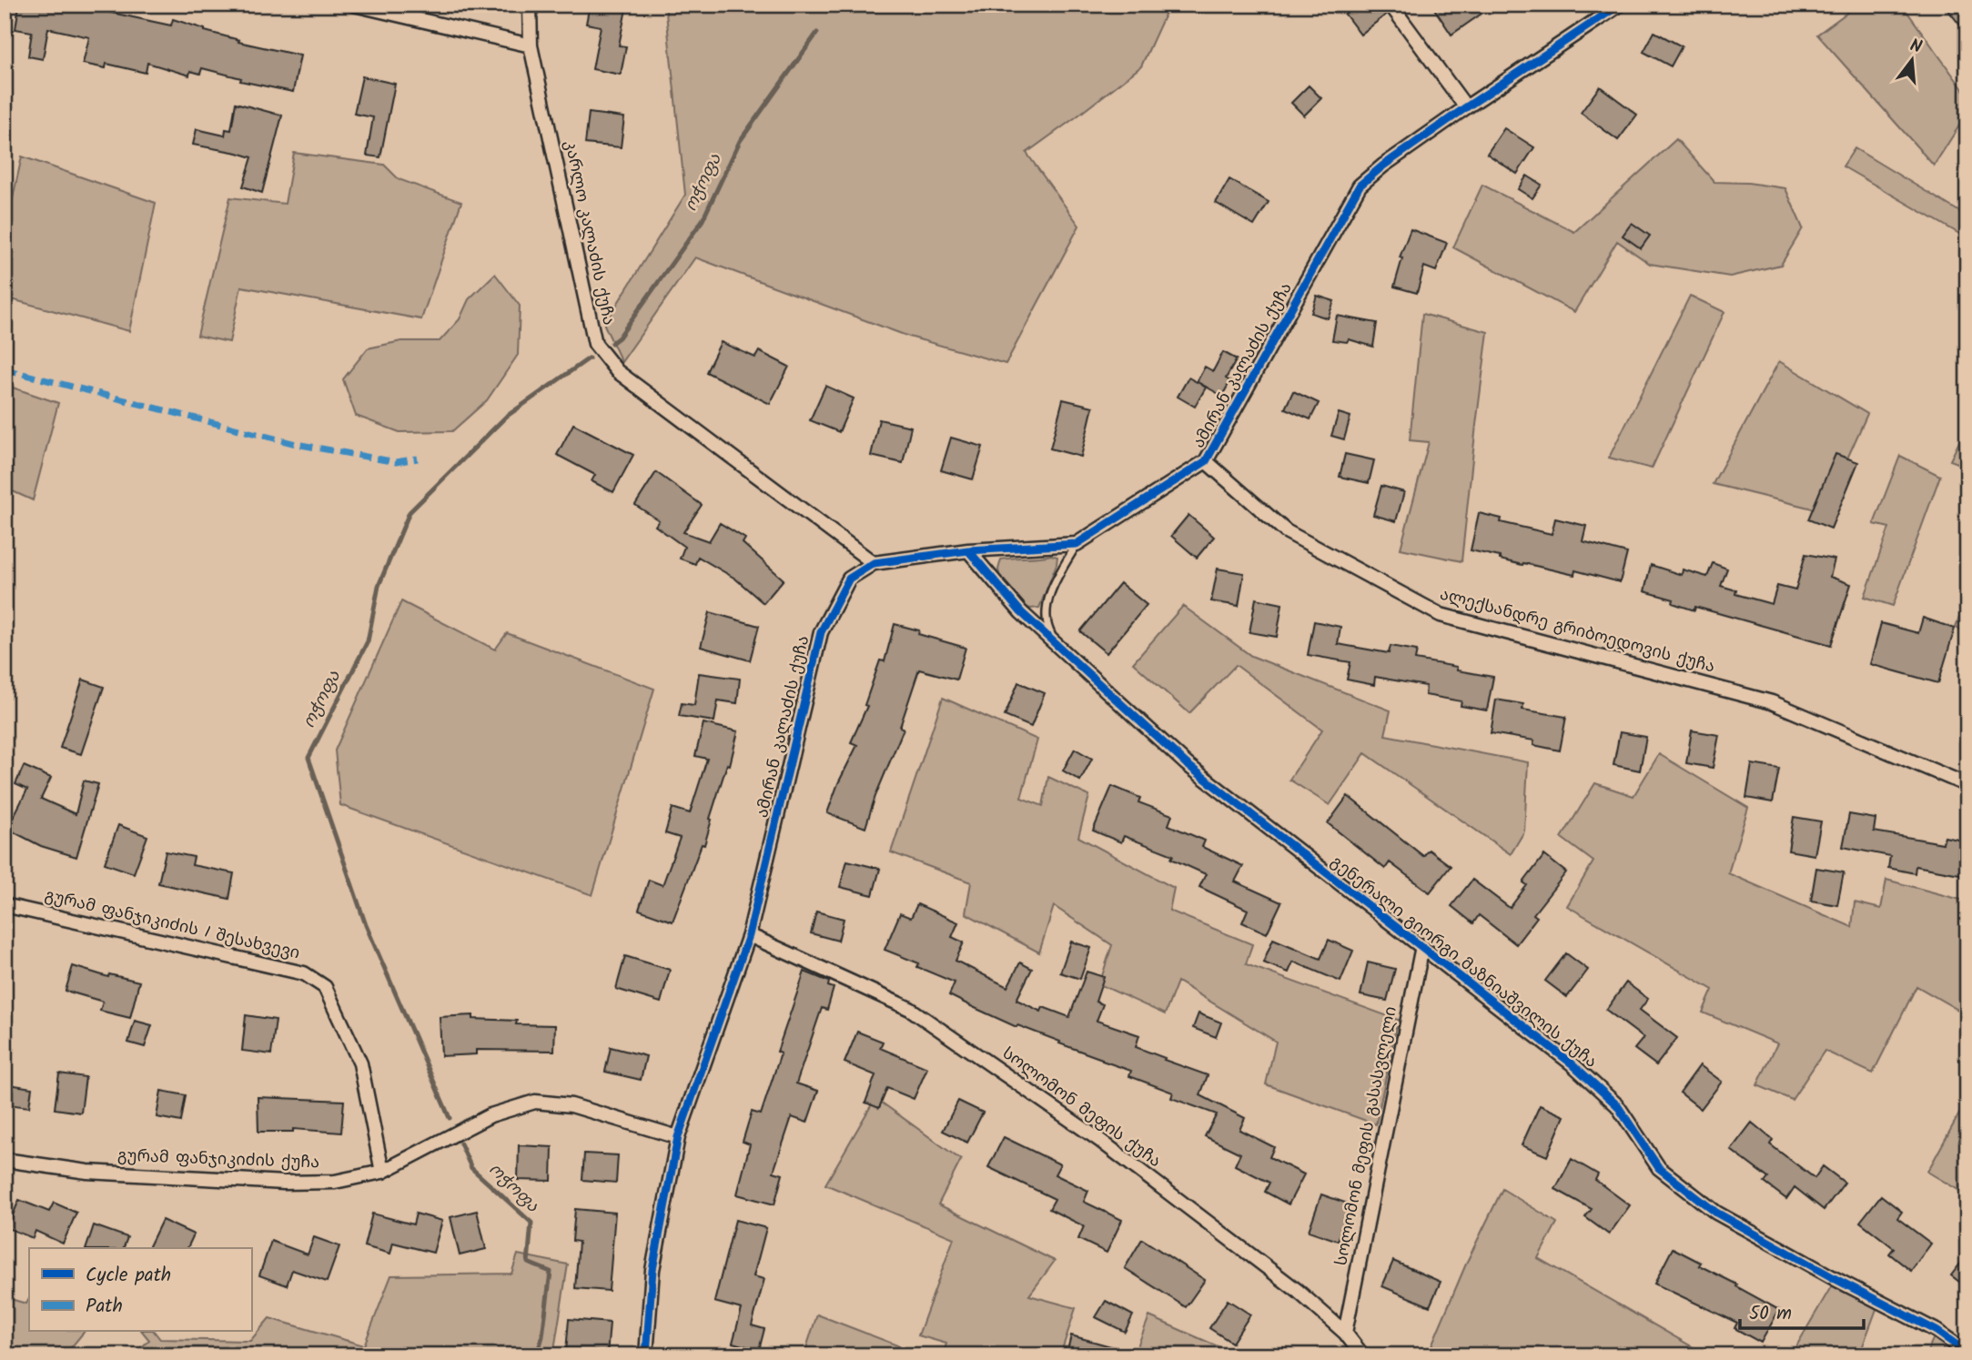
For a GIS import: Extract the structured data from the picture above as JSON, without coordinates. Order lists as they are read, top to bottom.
{
  "streets": {
    "street": [
      "კარლო კალაძის ქუჩა",
      "ამირან კალაძის ქუჩა",
      "ალექსანდრე გრიბოედოვის ქუჩა",
      "გურამ ფანჯიკიძის I შესახვევი",
      "გენერალი გიორგი მაზნიაშვილის ქუჩა",
      "სოლომონ მეფის ქუჩა",
      "სოლომონ მეფის გასასვლელი",
      "გურამ ფანჯიკიძის ქუჩა"
    ]
  },
  "crossings": [
    ["კარლო კალაძის ქუჩა", "ამირან კალაძის ქუჩა"],
    ["ამირან კალაძის ქუჩა", "ალექსანდრე გრიბოედოვის ქუჩა"],
    ["ამირან კალაძის ქუჩა", "გენერალი გიორგი მაზნიაშვილის ქუჩა"],
    ["ამირან კალაძის ქუჩა", "სოლომონ მეფის ქუჩა"],
    ["ამირან კალაძის ქუჩა", "გურამ ფანჯიკიძის ქუჩა"],
    ["გურამ ფანჯიკიძის I შესახვევი", "გურამ ფანჯიკიძის ქუჩა"],
    ["გენერალი გიორგი მაზნიაშვილის ქუჩა", "სოლომონ მეფის გასასვლელი"],
    ["სოლომონ მეფის ქუჩა", "სოლომონ მეფის გასასვლელი"]
  ],
  "water": ["ოჭოფა"],
  "legend": ["Cycle path", "Path"],
  "scale_bar": "50 m",
  "north": "top"
}
